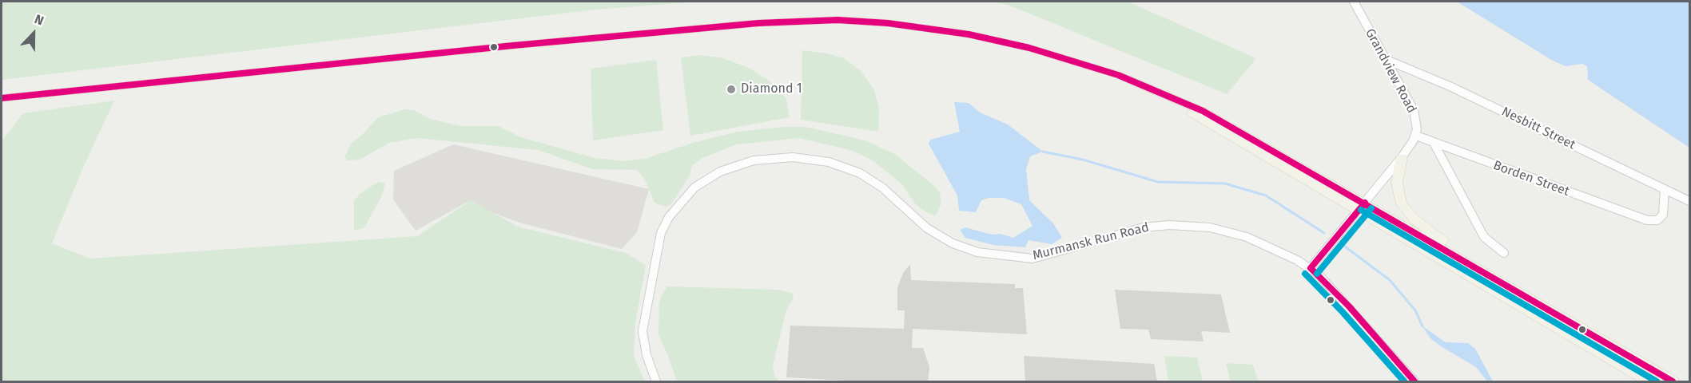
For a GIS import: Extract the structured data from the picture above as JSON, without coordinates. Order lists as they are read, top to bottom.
{
  "streets": {
    "street": [
      "Grandview Road",
      "Nesbitt Street",
      "Borden Street",
      "Murmansk Run Road"
    ]
  },
  "crossings": [
    ["Grandview Road", "Nesbitt Street"],
    ["Grandview Road", "Borden Street"],
    ["Nesbitt Street", "Borden Street"]
  ],
  "places": ["Diamond 1"],
  "north": "top"
}
